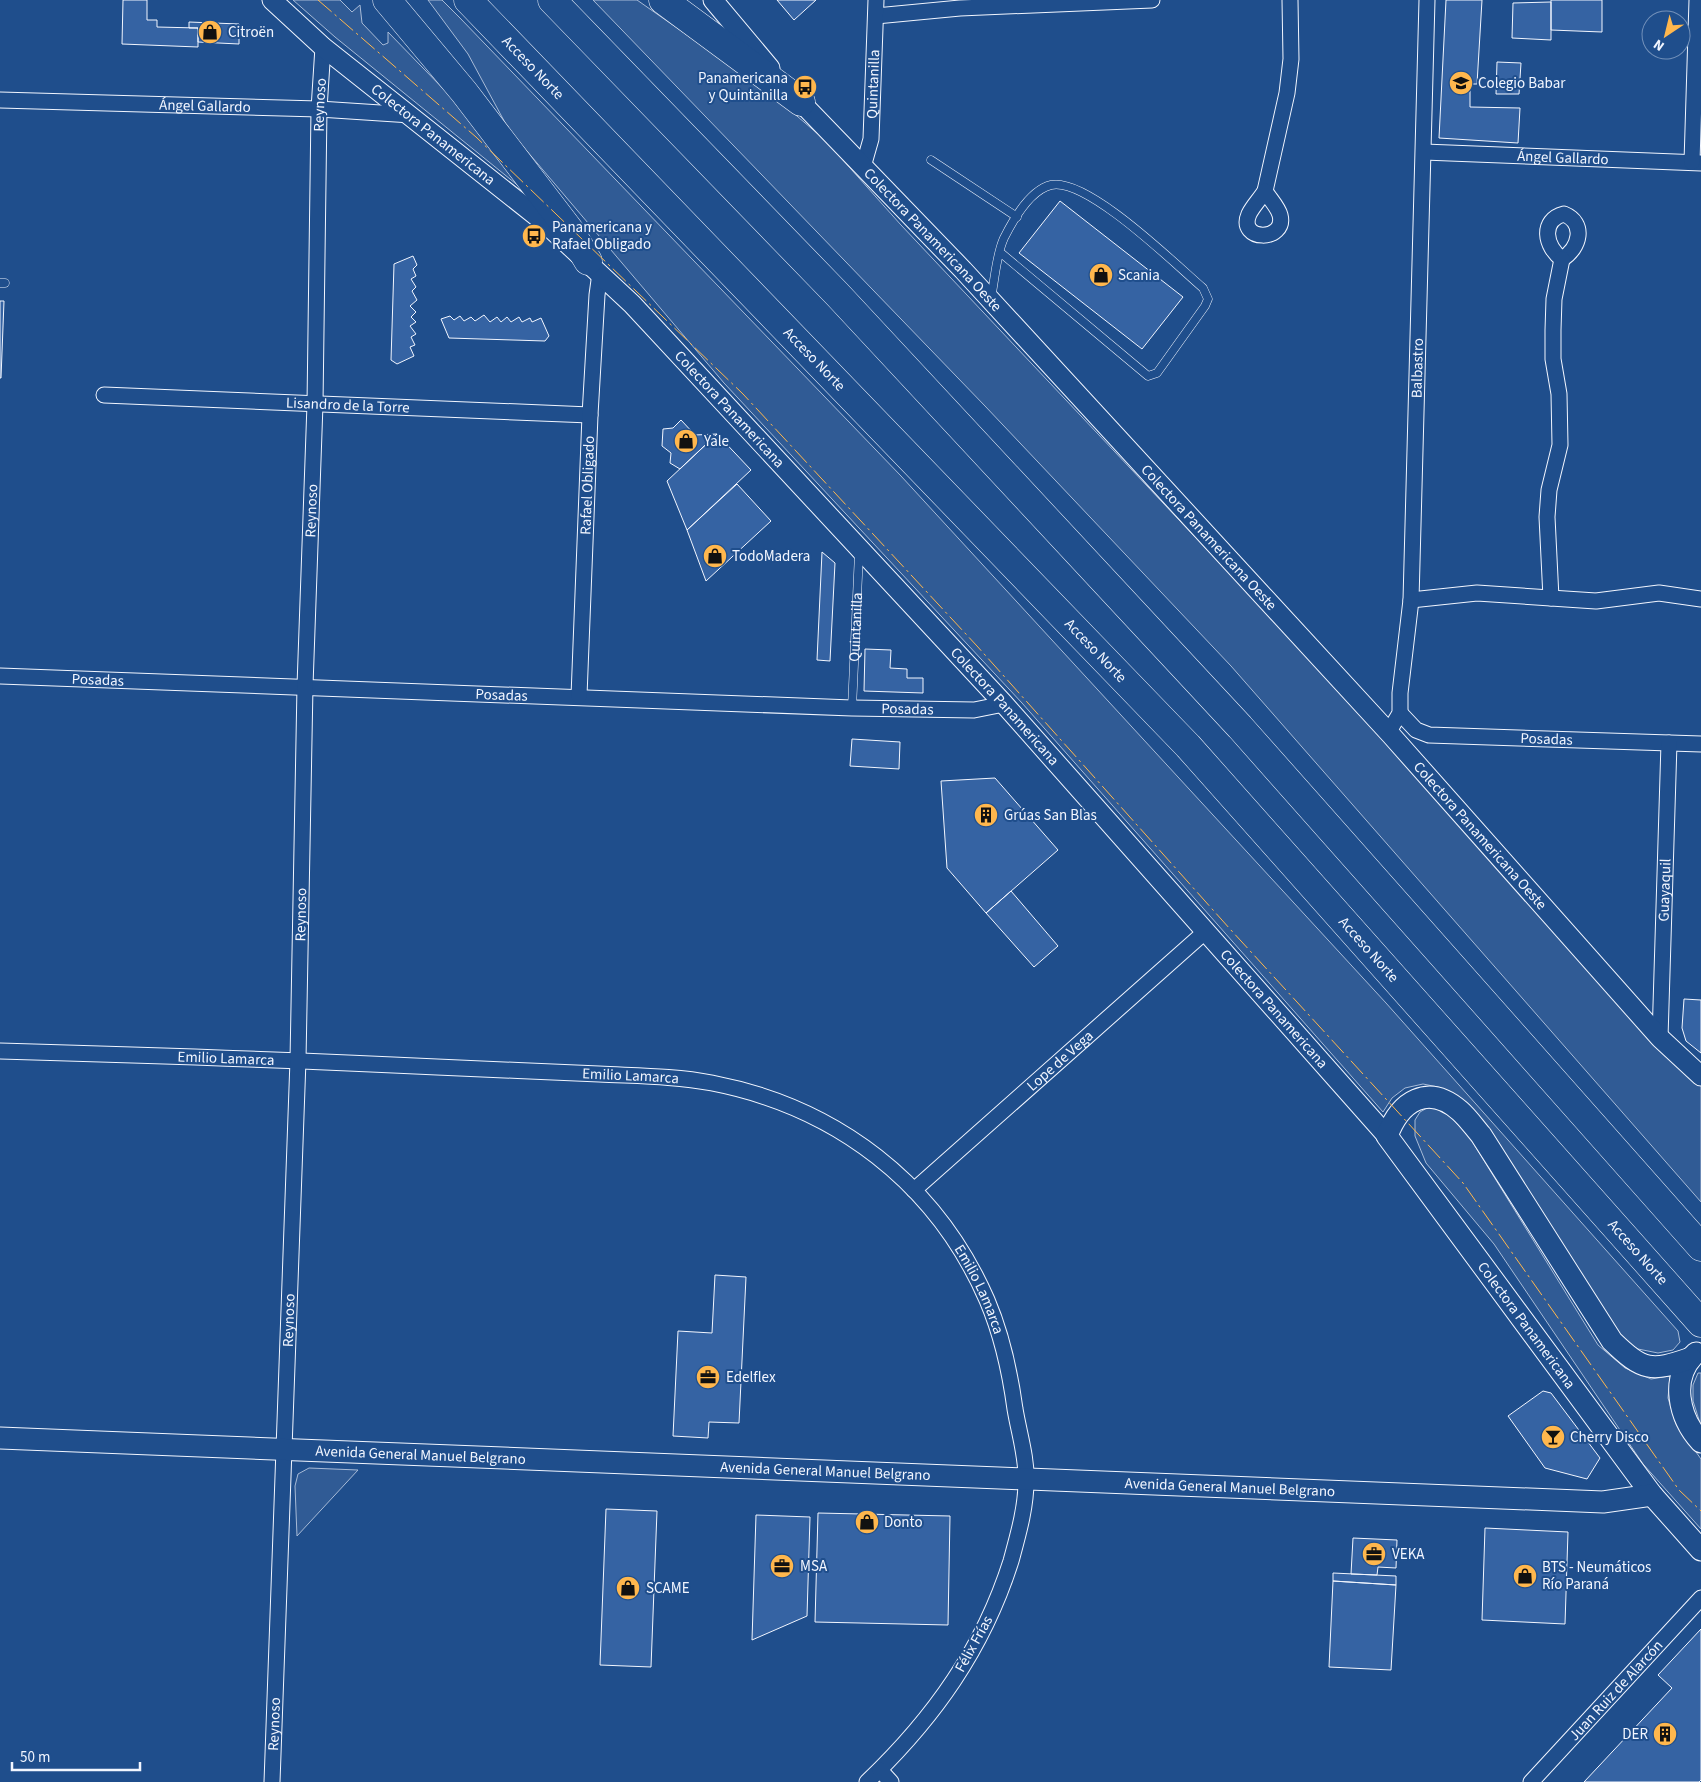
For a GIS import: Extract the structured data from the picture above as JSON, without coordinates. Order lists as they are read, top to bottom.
{
  "streets": {
    "highway": ["Acceso Norte"],
    "main road": ["Colectora Panamericana", "Avenida General Manuel Belgrano"],
    "street": [
      "Quintanilla",
      "Reynoso",
      "Ángel Gallardo",
      "Colectora Panamericana Oeste",
      "Balbastro",
      "Lisandro de la Torre",
      "Rafael Obligado",
      "Posadas",
      "Guayaquil",
      "Emilio Lamarca",
      "Lope de Vega",
      "Félix Frías",
      "Juan Ruiz de Alarcón"
    ]
  },
  "crossings": [
    ["Quintanilla", "Colectora Panamericana"],
    ["Quintanilla", "Colectora Panamericana Oeste"],
    ["Quintanilla", "Posadas"],
    ["Reynoso", "Ángel Gallardo"],
    ["Reynoso", "Colectora Panamericana"],
    ["Reynoso", "Lisandro de la Torre"],
    ["Reynoso", "Posadas"],
    ["Reynoso", "Emilio Lamarca"],
    ["Reynoso", "Avenida General Manuel Belgrano"],
    ["Ángel Gallardo", "Colectora Panamericana"],
    ["Ángel Gallardo", "Balbastro"],
    ["Colectora Panamericana", "Rafael Obligado"],
    ["Colectora Panamericana", "Posadas"],
    ["Colectora Panamericana", "Lope de Vega"],
    ["Colectora Panamericana", "Avenida General Manuel Belgrano"],
    ["Colectora Panamericana Oeste", "Balbastro"],
    ["Colectora Panamericana Oeste", "Guayaquil"],
    ["Balbastro", "Posadas"],
    ["Lisandro de la Torre", "Rafael Obligado"],
    ["Rafael Obligado", "Posadas"],
    ["Posadas", "Guayaquil"],
    ["Emilio Lamarca", "Lope de Vega"],
    ["Emilio Lamarca", "Avenida General Manuel Belgrano"],
    ["Emilio Lamarca", "Félix Frías"],
    ["Avenida General Manuel Belgrano", "Félix Frías"]
  ],
  "places": {
    "shop": [
      "Citroën",
      "Scania",
      "Yale",
      "TodoMadera",
      "Donto",
      "BTS - Neumáticos Río Paraná",
      "SCAME"
    ],
    "school or university": ["Colegio Babar"],
    "bus stop": ["Panamericana y Quintanilla", "Panamericana y Rafael Obligado"],
    "building": ["Grúas San Blas", "DER"],
    "office": ["Edelflex", "VEKA", "MSA"],
    "bar": ["Cherry Disco"]
  },
  "scale_bar": "50 m",
  "north": "bottom left"
}
